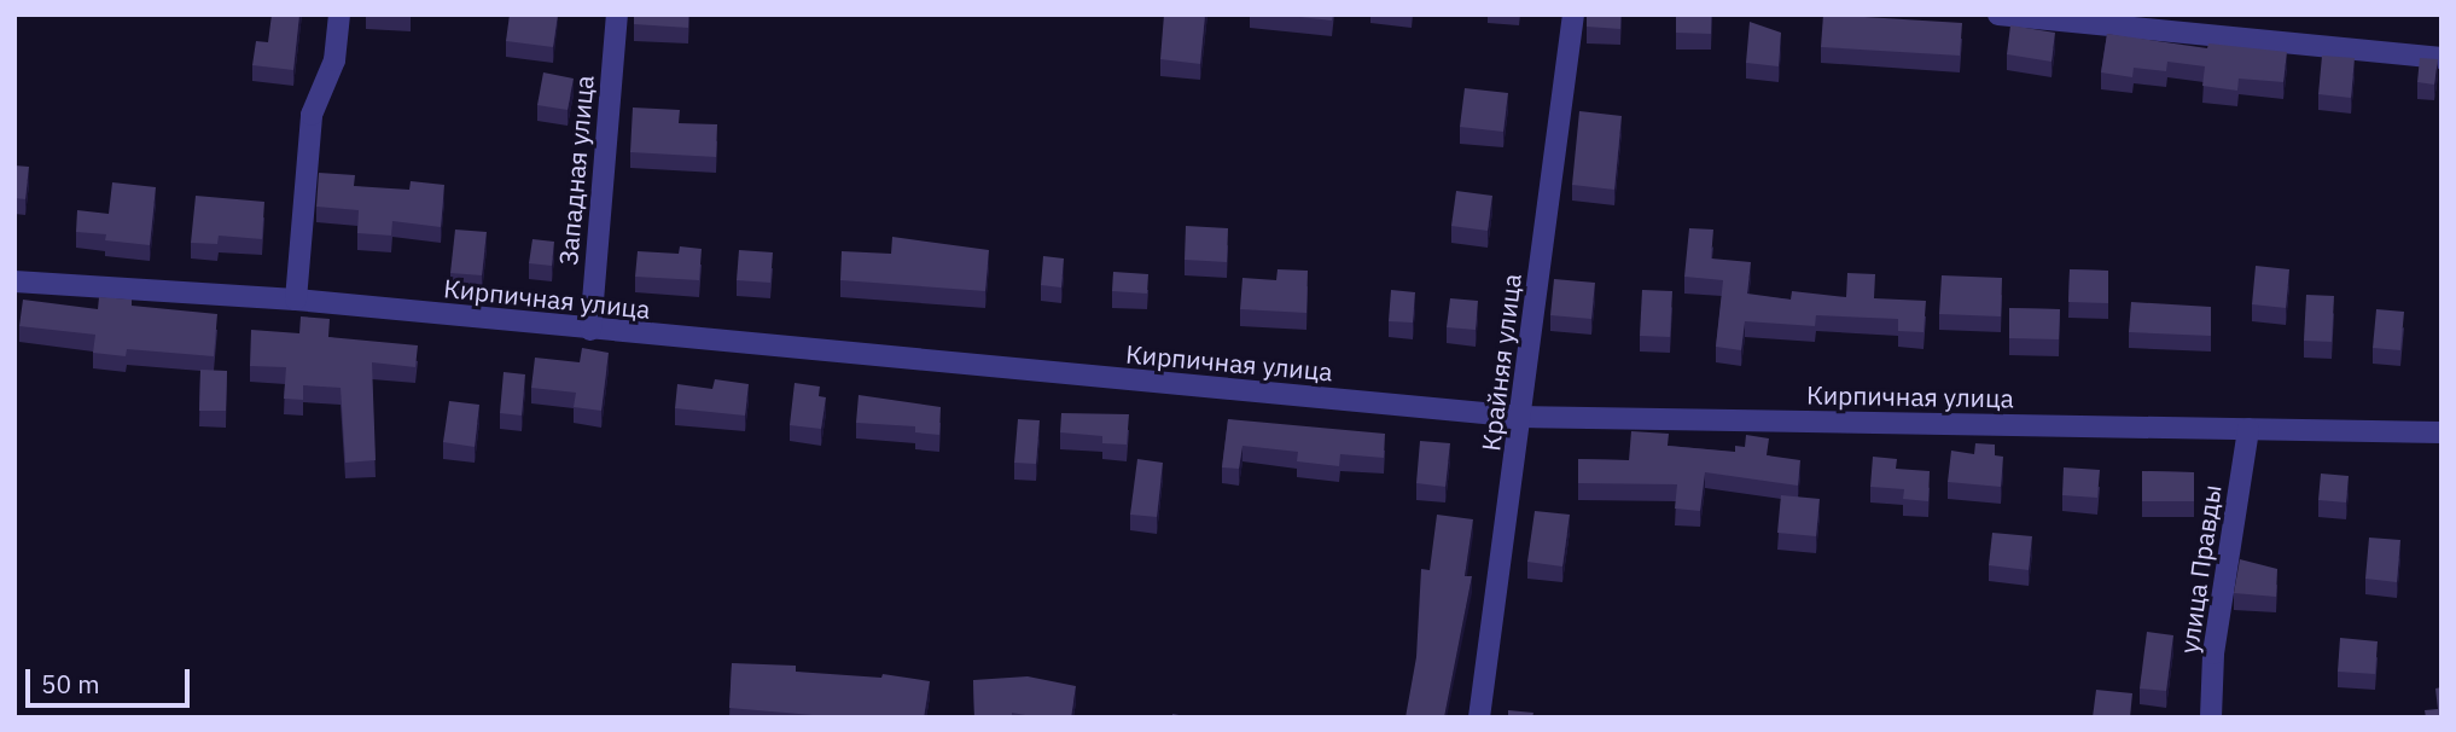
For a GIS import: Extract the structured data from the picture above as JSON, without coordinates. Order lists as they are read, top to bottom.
{
  "streets": {
    "street": [
      "Западная улица",
      "Кирпичная улица",
      "Крайняя улица",
      "улица Правды"
    ]
  },
  "crossings": [
    ["Западная улица", "Кирпичная улица"],
    ["Кирпичная улица", "Крайняя улица"],
    ["Кирпичная улица", "улица Правды"]
  ],
  "scale_bar": "50 m"
}
